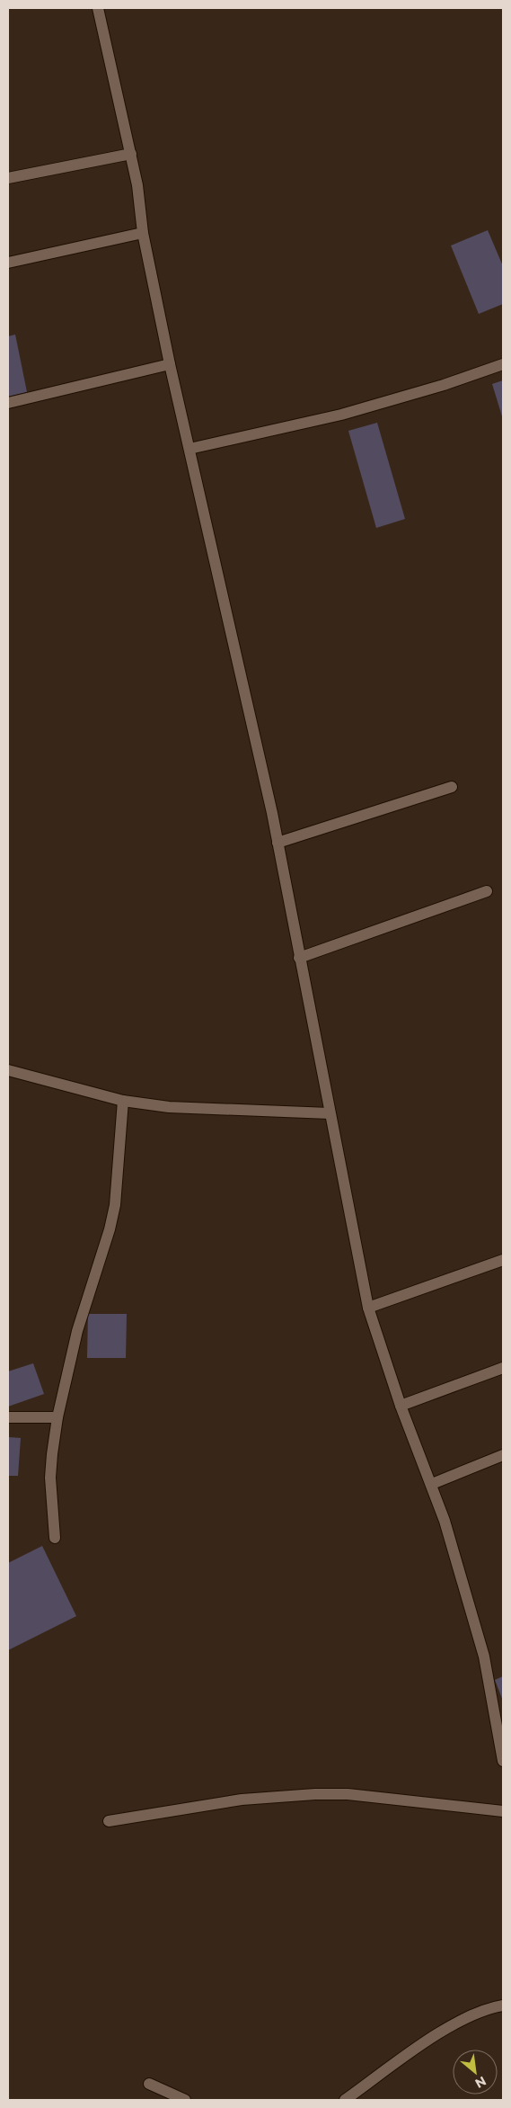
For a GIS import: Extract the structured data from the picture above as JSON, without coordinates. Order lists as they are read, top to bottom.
{
  "north": "bottom right"
}
